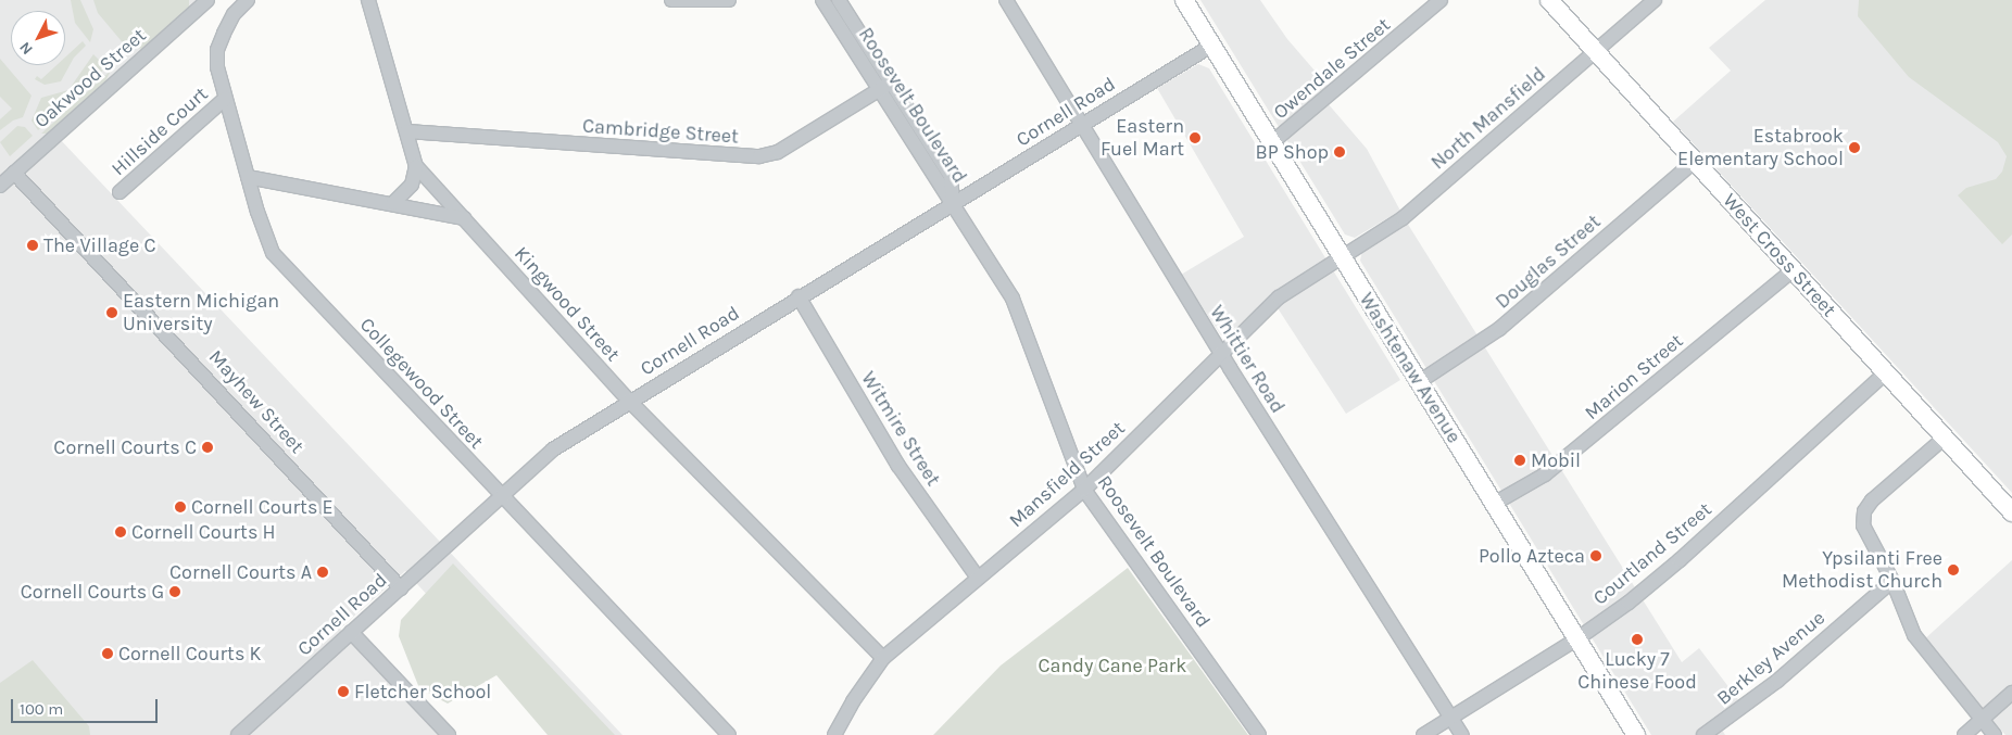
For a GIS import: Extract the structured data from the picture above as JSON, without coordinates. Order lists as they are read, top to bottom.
{
  "streets": {
    "main road": ["West Cross Street", "Washtenaw Avenue"],
    "street": [
      "Owendale Street",
      "Oakwood Street",
      "Roosevelt Boulevard",
      "Cornell Road",
      "North Mansfield",
      "Hillside Court",
      "Cambridge Street",
      "Douglas Street",
      "Kingwood Street",
      "Whittier Road",
      "Marion Street",
      "Collegewood Street",
      "Mayhew Street",
      "Witmire Street",
      "Mansfield Street",
      "Courtland Street",
      "Berkley Avenue"
    ]
  },
  "crossings": [
    ["Owendale Street", "Washtenaw Avenue"],
    ["Oakwood Street", "Mayhew Street"],
    ["Roosevelt Boulevard", "Cornell Road"],
    ["Roosevelt Boulevard", "Cambridge Street"],
    ["Roosevelt Boulevard", "Mansfield Street"],
    ["Cornell Road", "Kingwood Street"],
    ["Cornell Road", "Whittier Road"],
    ["Cornell Road", "Washtenaw Avenue"],
    ["Cornell Road", "Collegewood Street"],
    ["Cornell Road", "Mayhew Street"],
    ["Cornell Road", "Witmire Street"],
    ["North Mansfield", "West Cross Street"],
    ["North Mansfield", "Washtenaw Avenue"],
    ["North Mansfield", "Mansfield Street"],
    ["Hillside Court", "Collegewood Street"],
    ["Cambridge Street", "Kingwood Street"],
    ["West Cross Street", "Douglas Street"],
    ["West Cross Street", "Marion Street"],
    ["West Cross Street", "Courtland Street"],
    ["Douglas Street", "Washtenaw Avenue"],
    ["Kingwood Street", "Mansfield Street"],
    ["Whittier Road", "Mansfield Street"],
    ["Whittier Road", "Courtland Street"],
    ["Washtenaw Avenue", "Marion Street"],
    ["Washtenaw Avenue", "Mansfield Street"],
    ["Washtenaw Avenue", "Courtland Street"],
    ["Witmire Street", "Mansfield Street"]
  ],
  "parks": ["Candy Cane Park"],
  "places": [
    "Eastern Fuel Mart",
    "Estabrook Elementary School",
    "BP Shop",
    "The Village C",
    "Eastern Michigan University",
    "Cornell Courts C",
    "Mobil",
    "Cornell Courts E",
    "Cornell Courts H",
    "Pollo Azteca",
    "Ypsilanti Free Methodist Church",
    "Cornell Courts A",
    "Cornell Courts G",
    "Lucky 7 Chinese Food",
    "Cornell Courts K",
    "Fletcher School"
  ],
  "scale_bar": "100 m",
  "north": "bottom left"
}
